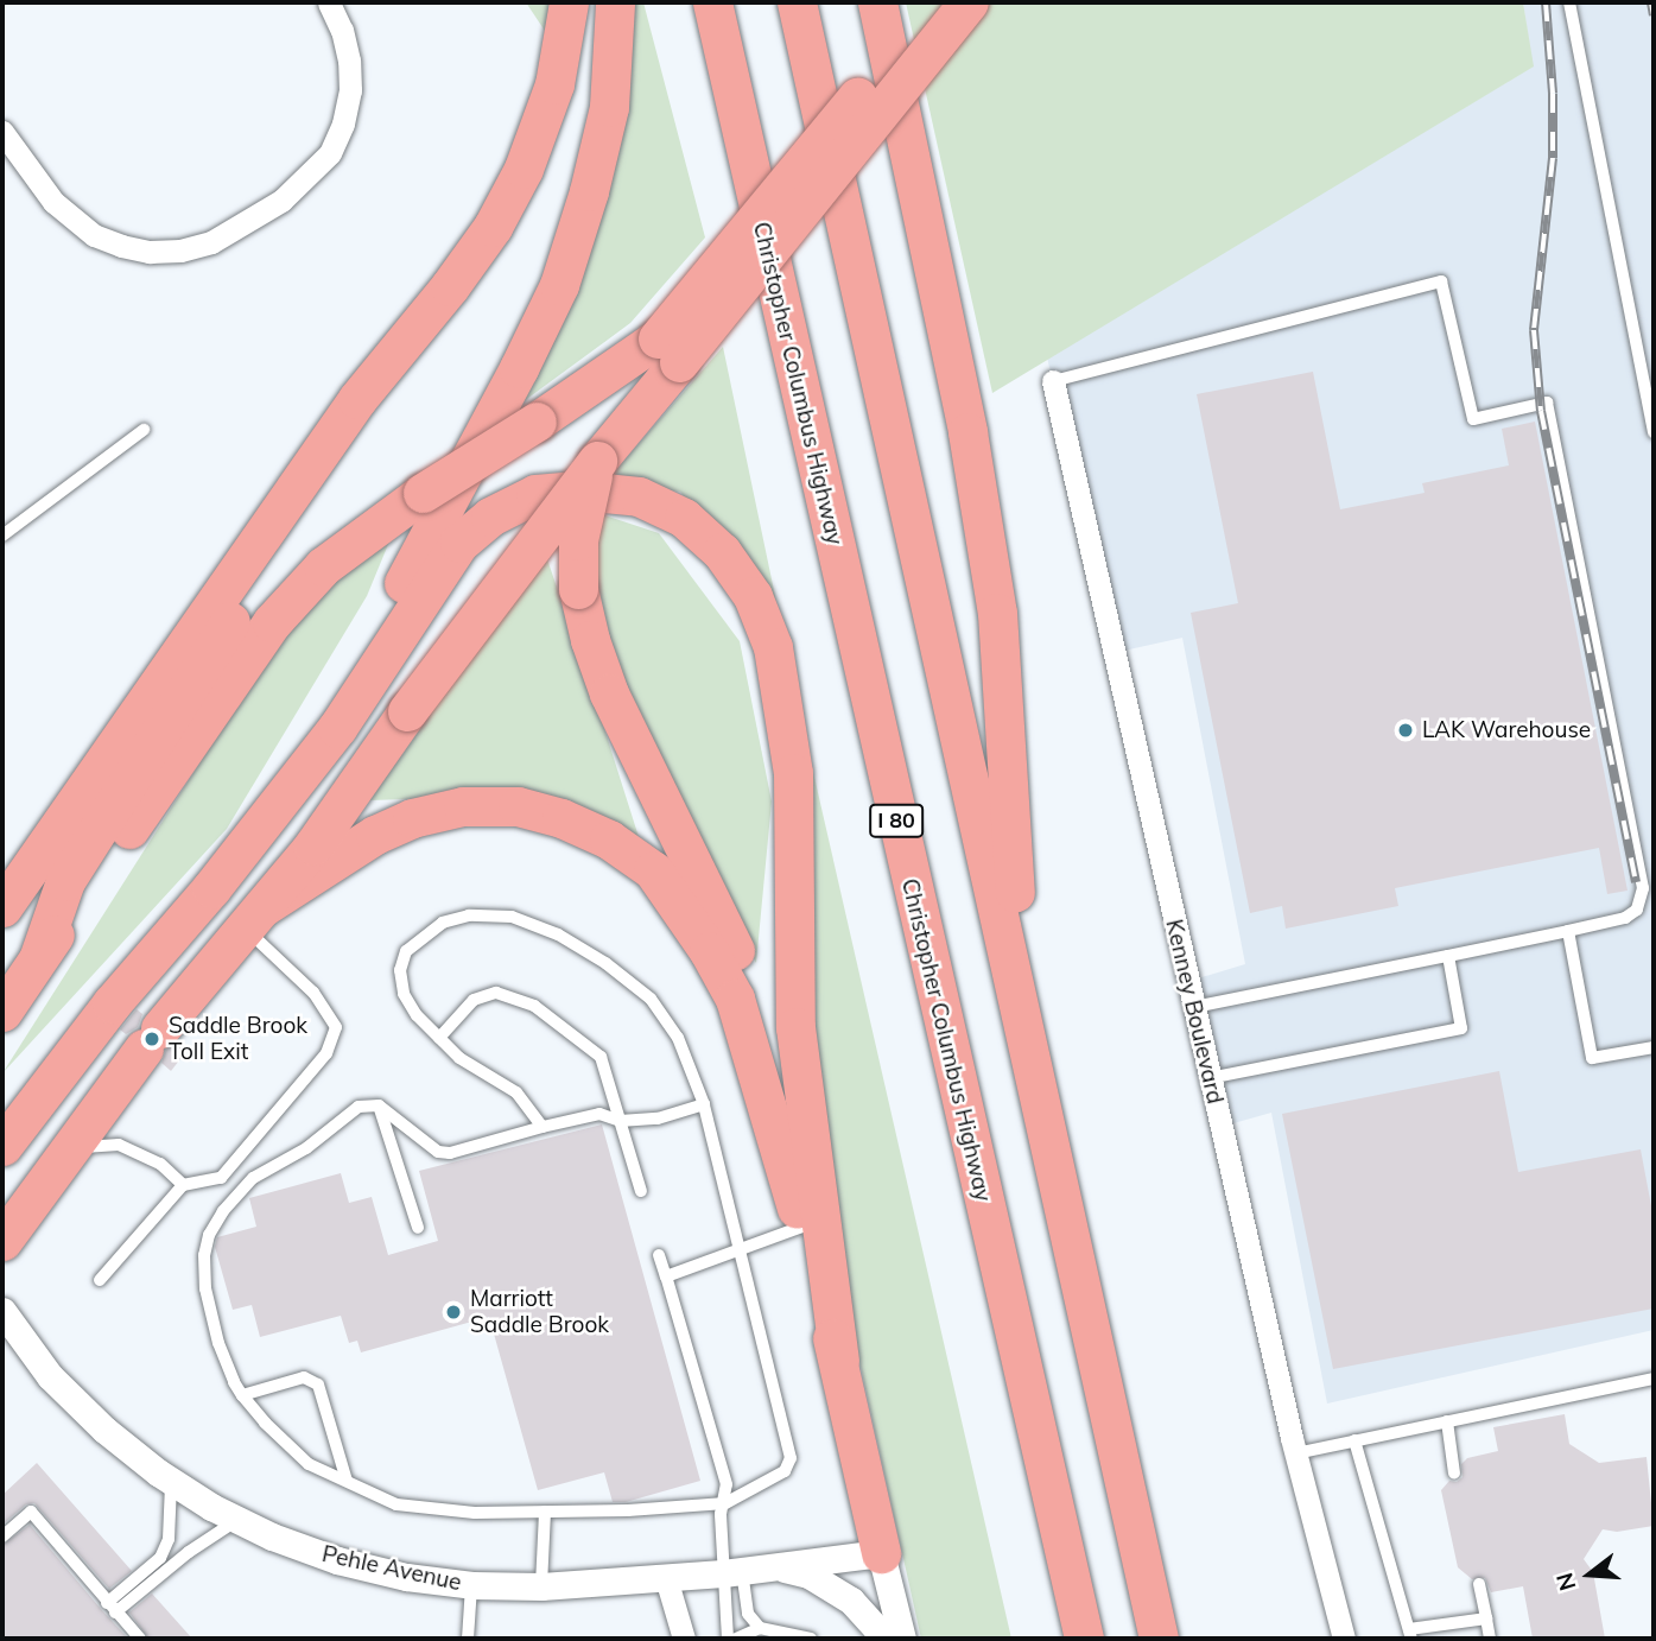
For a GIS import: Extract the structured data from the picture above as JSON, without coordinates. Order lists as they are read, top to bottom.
{
  "streets": {
    "highway": ["Christopher Columbus Highway", "I 80"],
    "street": ["Kenney Boulevard", "Pehle Avenue"]
  },
  "places": ["LAK Warehouse", "Saddle Brook Toll Exit", "Marriott Saddle Brook"],
  "north": "left"
}
